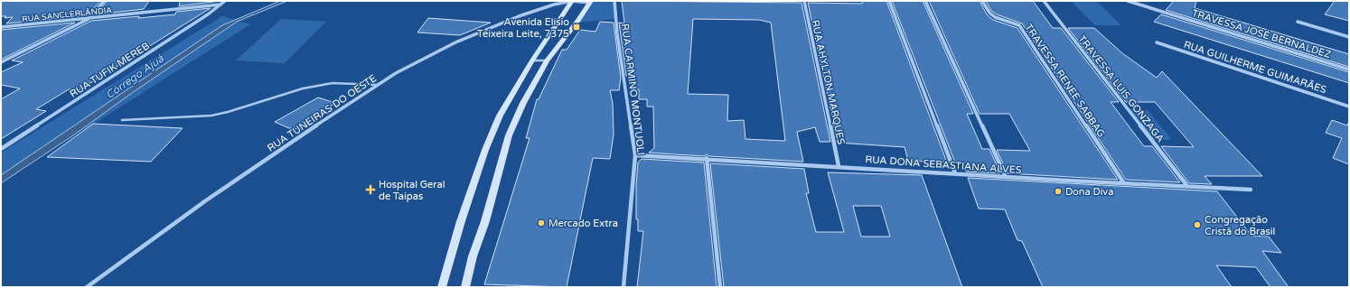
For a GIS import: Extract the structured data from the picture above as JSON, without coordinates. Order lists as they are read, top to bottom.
{
  "streets": {
    "street": [
      "RUA SANCLERLÂNDIA",
      "TRAVESSA JOSÉ BERNALDEZ",
      "RUA GUILHERME GUIMARÃES",
      "RUA TUFIK MEREB",
      "TRAVESSA RENEE SABBAG",
      "RUA AHYLTON MARQUES",
      "TRAVESSA LUIS GONZAGA",
      "RUA CARMINO MONTUOLI",
      "RUA TUNEIRAS DO OESTE",
      "RUA DONA SEBASTIANA ALVES"
    ]
  },
  "crossings": [
    ["RUA SANCLERLÂNDIA", "RUA TUFIK MEREB"],
    ["TRAVESSA RENEE SABBAG", "RUA DONA SEBASTIANA ALVES"],
    ["RUA AHYLTON MARQUES", "RUA DONA SEBASTIANA ALVES"],
    ["TRAVESSA LUIS GONZAGA", "RUA DONA SEBASTIANA ALVES"],
    ["RUA CARMINO MONTUOLI", "RUA DONA SEBASTIANA ALVES"]
  ],
  "water": ["Córrego Ajuá"],
  "places": {
    "transit": ["Avenida Elísio Teixeira Leite, 7375"],
    "health": ["Hospital Geral de Taipas"],
    "other": ["Dona Diva", "Mercado Extra", "Congregação Cristã do Brasil"]
  }
}
